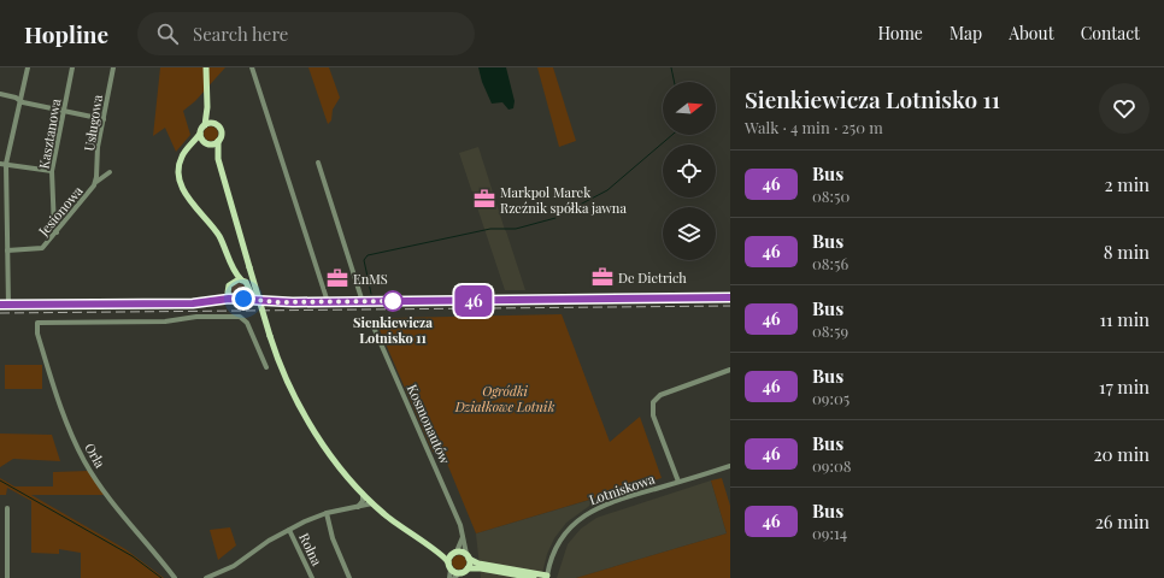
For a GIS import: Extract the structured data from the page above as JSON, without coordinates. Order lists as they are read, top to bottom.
{
  "streets": {
    "main road": ["Lotniskowa"],
    "street": [
      "Usługowa",
      "Kasztanowa",
      "Jesionowa",
      "Kosmonautów",
      "Orla",
      "Rolna"
    ]
  },
  "crossings": [
    ["Usługowa", "Jesionowa"],
    ["Kasztanowa", "Jesionowa"],
    ["Kosmonautów", "Lotniskowa"]
  ],
  "parks": ["Ogródki Działkowe Lotnik"],
  "places": {
    "office": ["Markpol Marek Rzeźnik spółka jawna", "De Dietrich", "EnMS"],
    "other": ["Sienkiewicza Lotnisko 11"]
  },
  "lines": ["bus line 46"],
  "north": "right",
  "page": {
    "header": "Hopline",
    "search": "Search here",
    "nav": [
      "Home",
      "Map",
      "About",
      "Contact"
    ],
    "on_map": "46",
    "heading": ["Sienkiewicza Lotnisko 11", "Walk · 4 min · 250 m"],
    "list": [
      {
        "mark": "46",
        "name": "Bus",
        "note": "08:50",
        "value": "2 min"
      },
      {
        "mark": "46",
        "name": "Bus",
        "note": "08:56",
        "value": "8 min"
      },
      {
        "mark": "46",
        "name": "Bus",
        "note": "08:59",
        "value": "11 min"
      },
      {
        "mark": "46",
        "name": "Bus",
        "note": "09:05",
        "value": "17 min"
      },
      {
        "mark": "46",
        "name": "Bus",
        "note": "09:08",
        "value": "20 min"
      },
      {
        "mark": "46",
        "name": "Bus",
        "note": "09:14",
        "value": "26 min"
      }
    ]
  }
}
